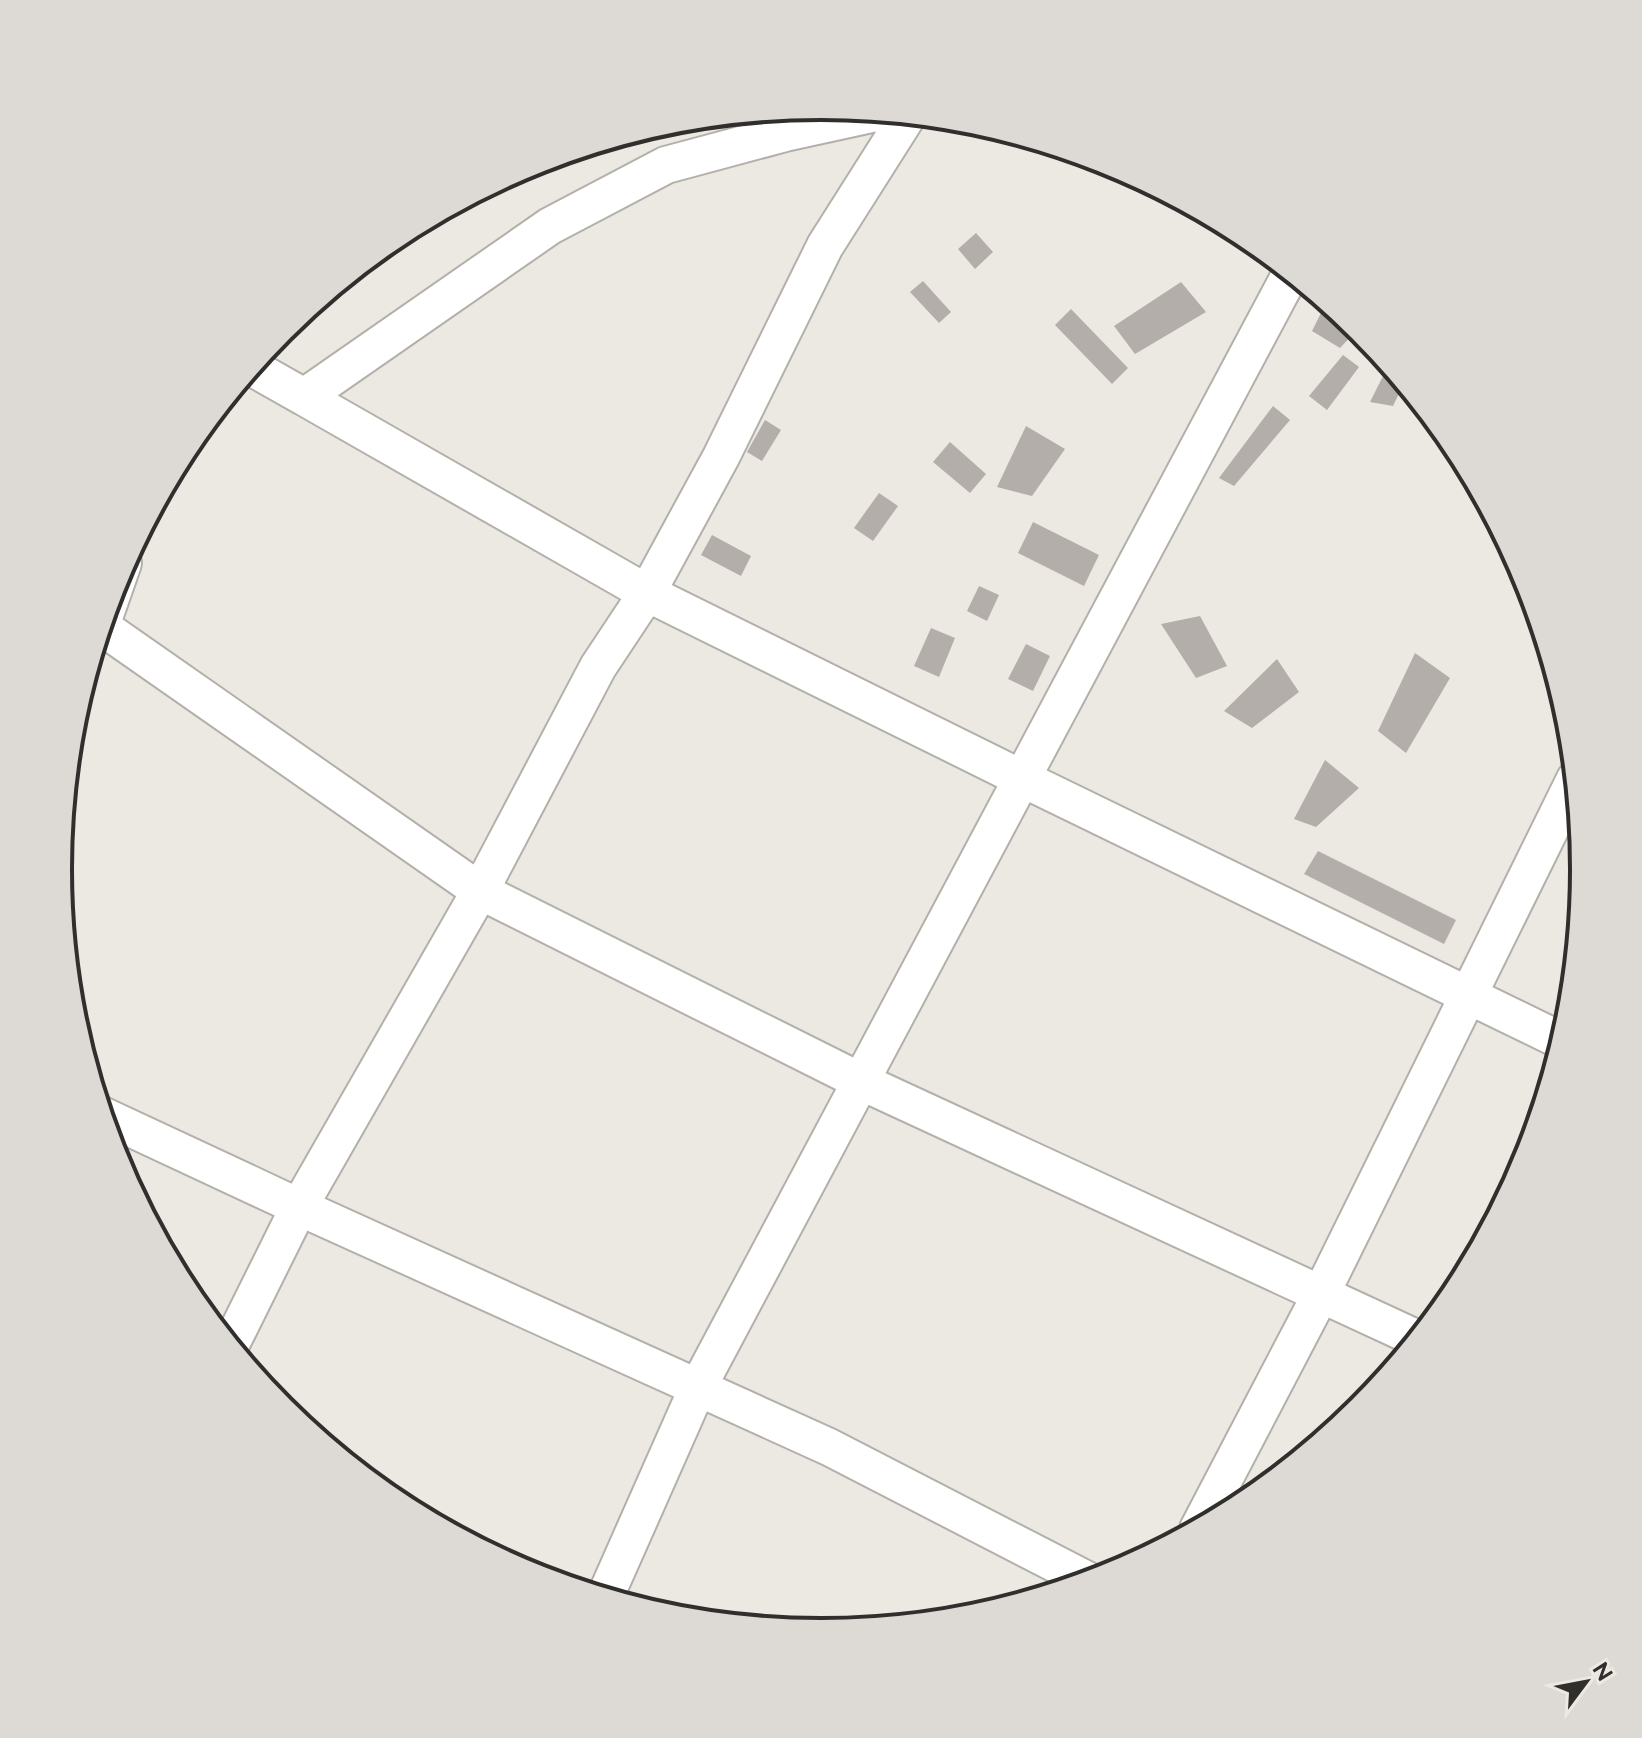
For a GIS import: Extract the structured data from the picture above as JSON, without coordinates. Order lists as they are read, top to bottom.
{
  "north": "top right"
}
